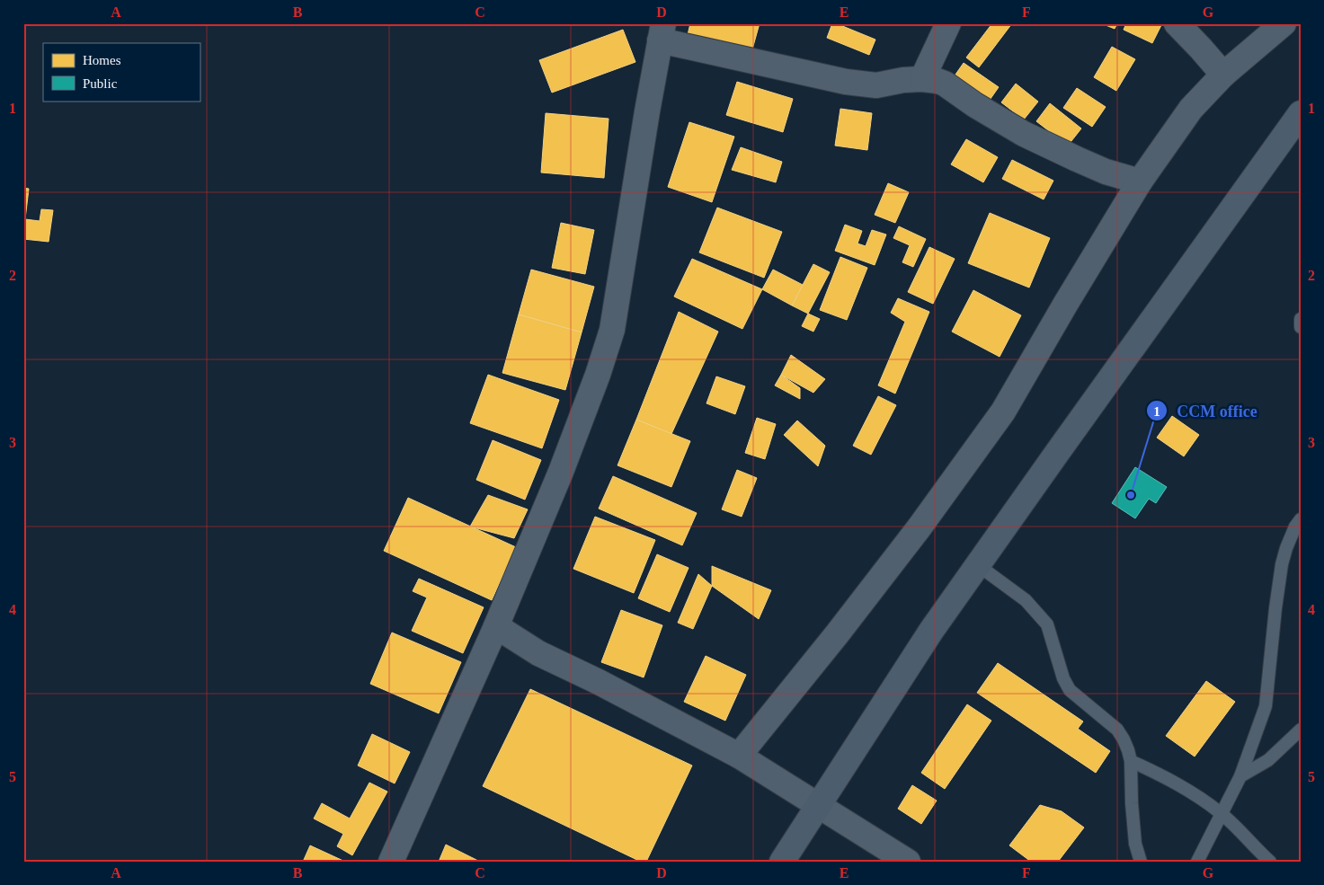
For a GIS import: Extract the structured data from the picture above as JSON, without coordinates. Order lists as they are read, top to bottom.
{
  "places": ["CCM office"],
  "legend": ["Homes", "Public"],
  "grid": {
    "columns": [
      "A",
      "B",
      "C",
      "D",
      "E",
      "F",
      "G"
    ],
    "rows": [
      "1",
      "2",
      "3",
      "4",
      "5"
    ]
  }
}
